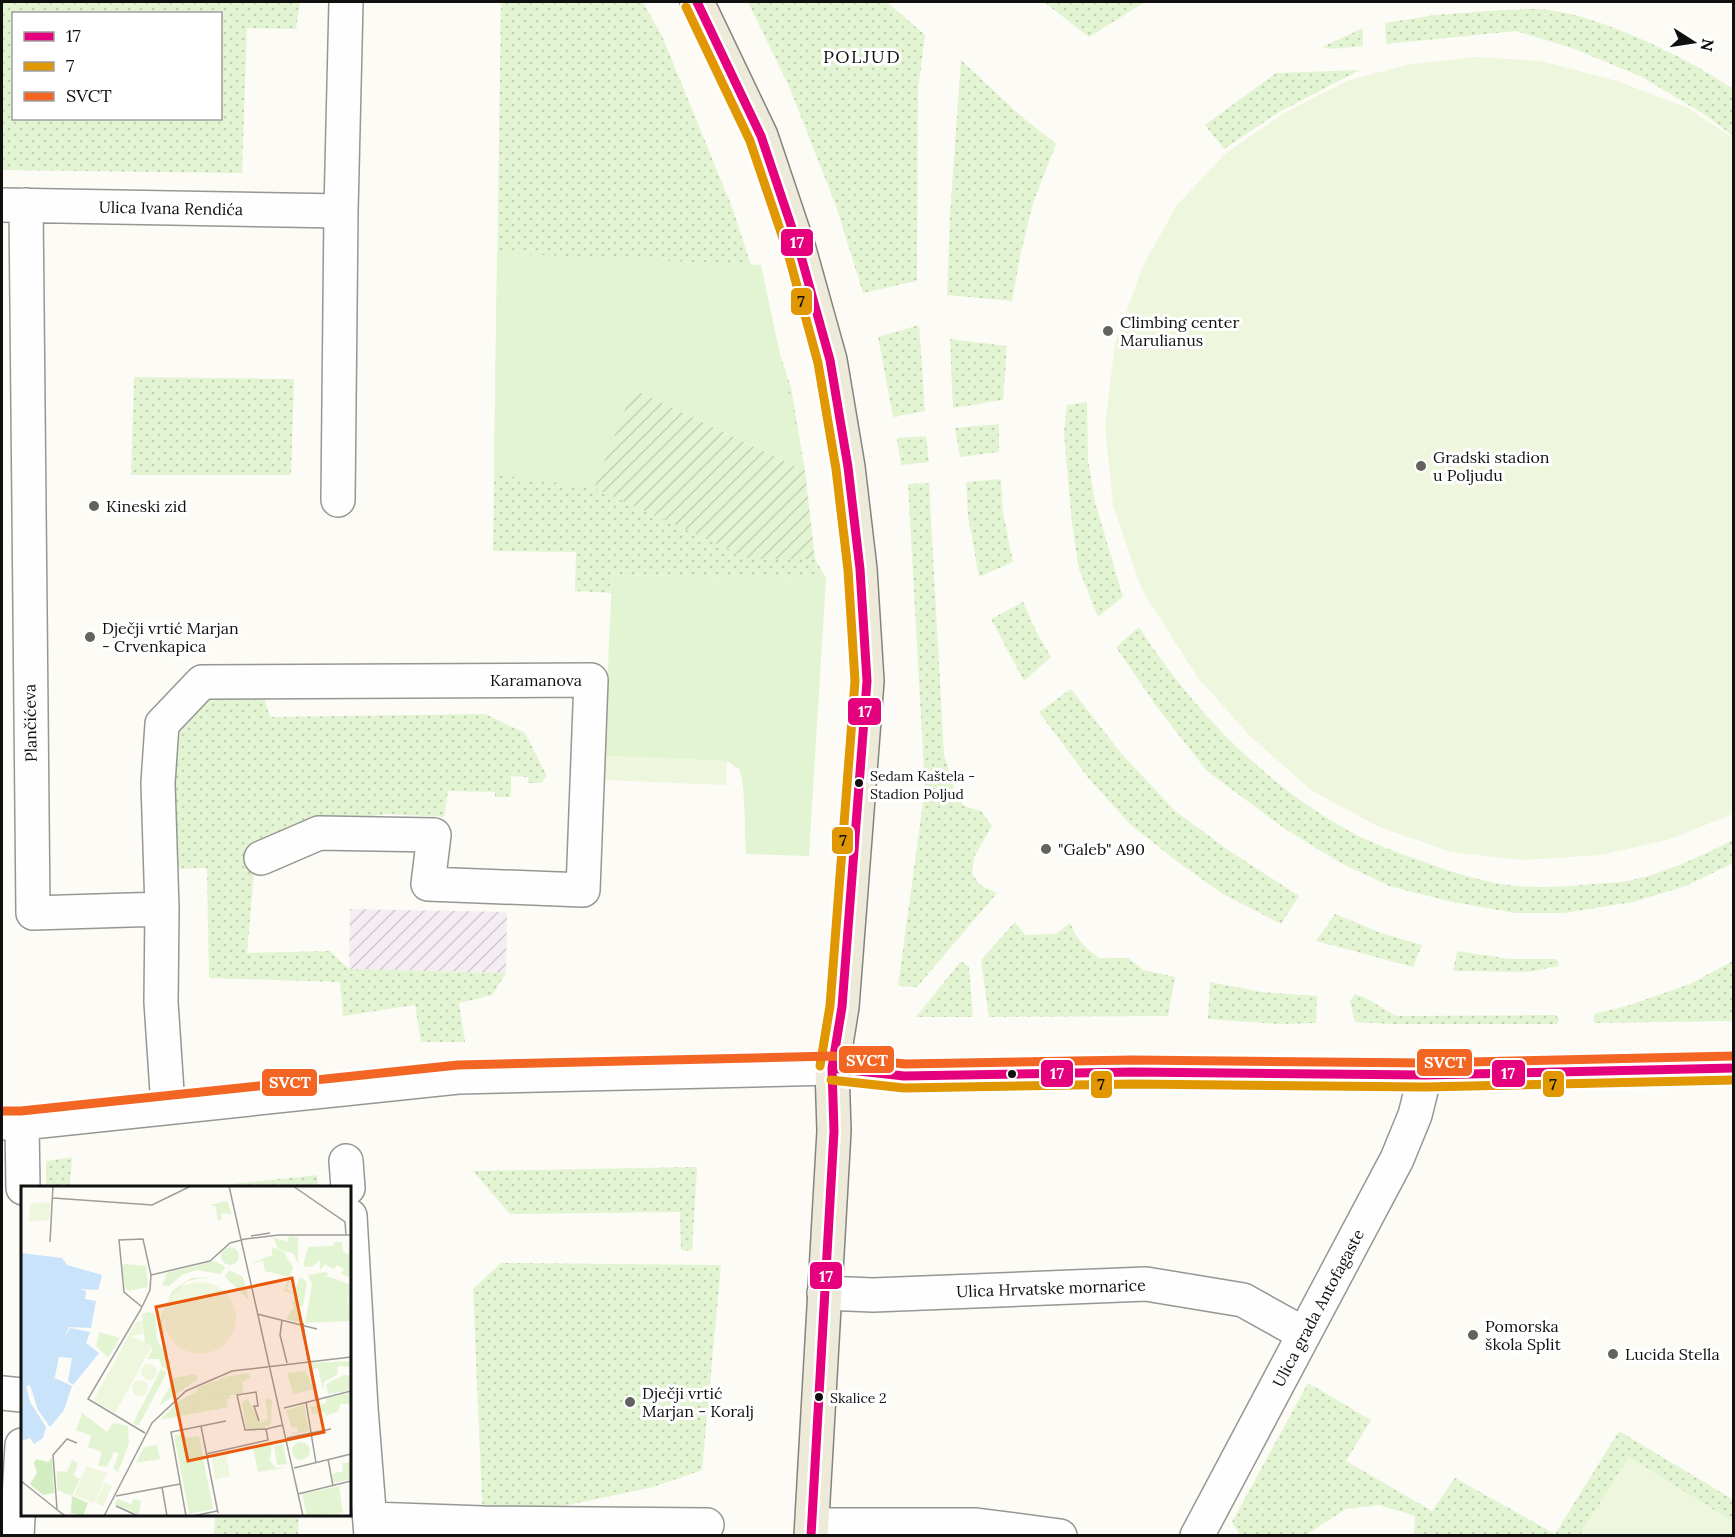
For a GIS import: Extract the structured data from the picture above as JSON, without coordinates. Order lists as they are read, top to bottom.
{
  "streets": {
    "street": [
      "Ulica Ivana Rendića",
      "Karamanova",
      "Plančićeva",
      "Ulica Hrvatske mornarice",
      "Ulica grada Antofagaste"
    ]
  },
  "crossings": [
    ["Ulica Ivana Rendića", "Plančićeva"],
    ["Karamanova", "Plančićeva"],
    ["Ulica Hrvatske mornarice", "Ulica grada Antofagaste"]
  ],
  "districts": ["POLJUD"],
  "places": [
    "Climbing center Marulianus",
    "Gradski stadion u Poljudu",
    "Kineski zid",
    "Dječji vrtić Marjan - Crvenkapica",
    "Sedam Kaštela - Stadion Poljud",
    "\"Galeb\" A90",
    "Pomorska škola Split",
    "Lucida Stella",
    "Skalice 2",
    "Dječji vrtić Marjan - Koralj"
  ],
  "lines": ["transit line 17", "transit line 7", "transit line SVCT"],
  "legend": ["17", "7", "SVCT"],
  "north": "right"
}
